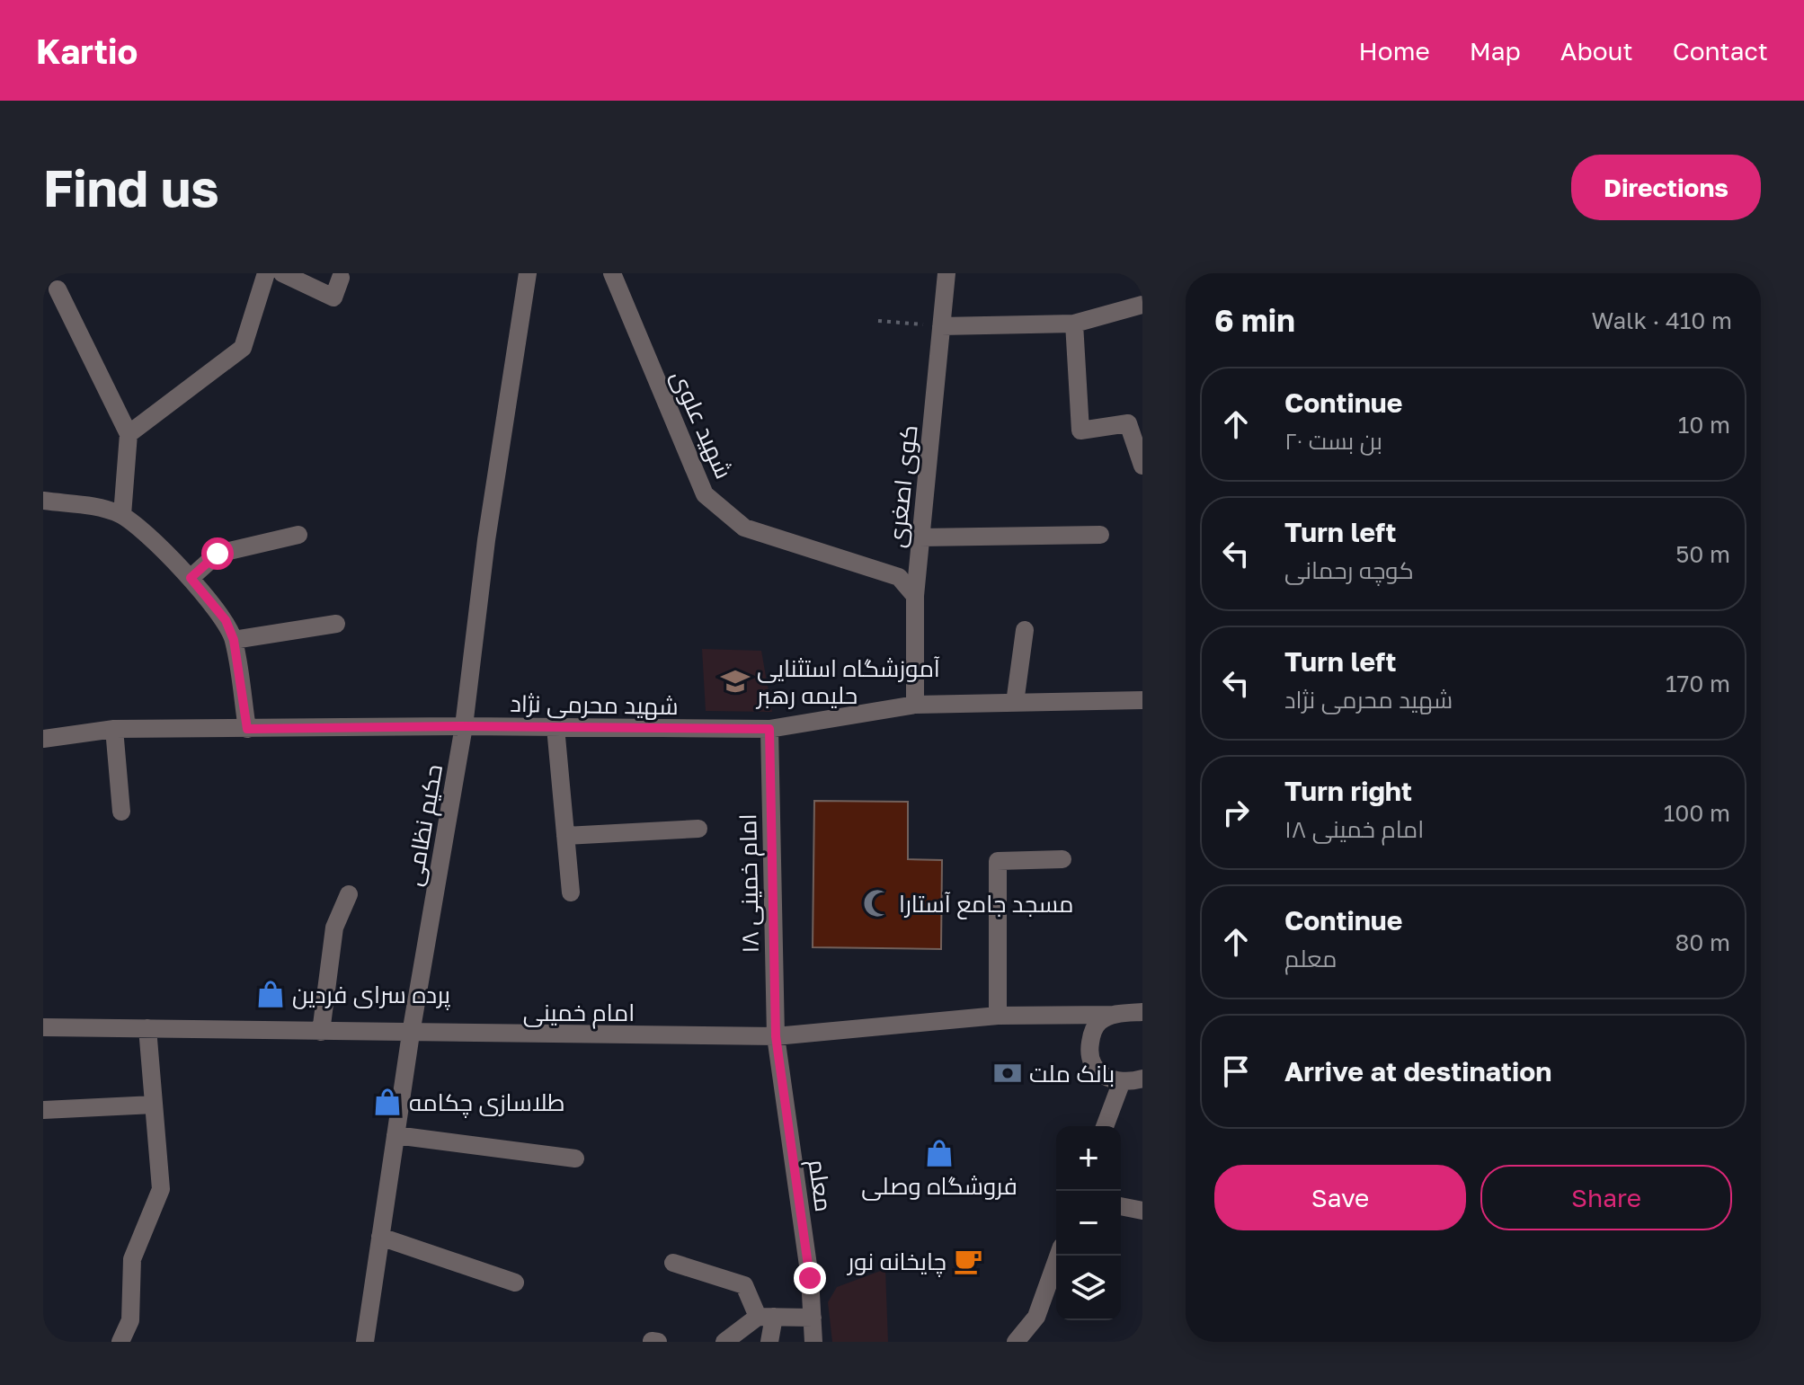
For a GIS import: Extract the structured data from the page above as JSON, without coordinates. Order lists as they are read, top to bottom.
{
  "streets": {
    "street": [
      "شهید علوی",
      "کوی اصغری",
      "شهید محرمی نژاد",
      "حکیم نظامی",
      "امام خمینی ۱۸",
      "امام خمینی",
      "معلم"
    ]
  },
  "crossings": [
    ["شهید علوی", "کوی اصغری"],
    ["کوی اصغری", "شهید محرمی نژاد"],
    ["شهید محرمی نژاد", "حکیم نظامی"],
    ["شهید محرمی نژاد", "امام خمینی ۱۸"],
    ["حکیم نظامی", "امام خمینی"],
    ["امام خمینی ۱۸", "امام خمینی"],
    ["امام خمینی ۱۸", "معلم"],
    ["امام خمینی", "معلم"]
  ],
  "places": {
    "school or university": ["آموزشگاه استثنایی حلیمه رهبر"],
    "mosque": ["مسجد جامع آستارا"],
    "shop": ["پرده سرای فردین", "طلاسازی چکامه", "فروشگاه وصلی"],
    "bank": ["بانک ملت"],
    "cafe": ["چایخانه نور"]
  },
  "page": {
    "header": "Kartio",
    "nav": [
      "Home",
      "Map",
      "About",
      "Contact"
    ],
    "buttons": [
      "Directions",
      ["Save", "Share"]
    ],
    "title": "Find us",
    "heading": ["6 min", "Walk · 410 m"],
    "list": [
      ["Continue", "بن بست ۲۰", "10 m"],
      ["Turn left", "کوچه رحمانی", "50 m"],
      ["Turn left", "شهید محرمی نژاد", "170 m"],
      ["Turn right", "امام خمینی ۱۸", "100 m"],
      ["Continue", "معلم", "80 m"],
      "Arrive at destination"
    ],
    "map_buttons": ["+", "−"]
  }
}
